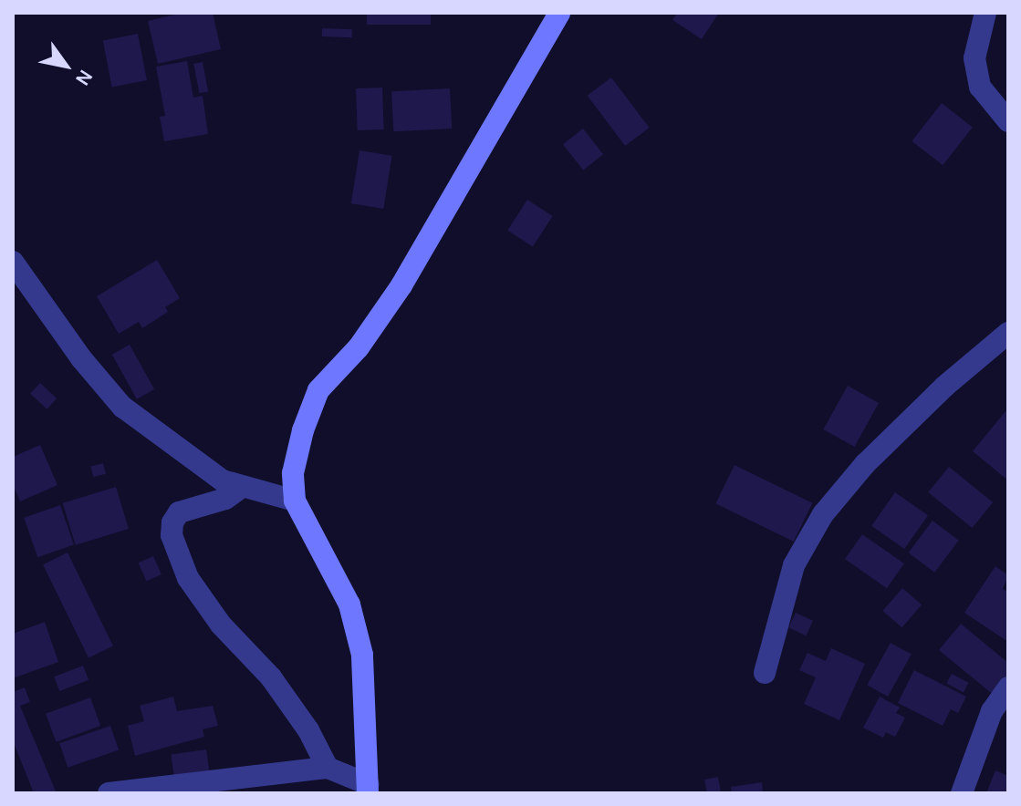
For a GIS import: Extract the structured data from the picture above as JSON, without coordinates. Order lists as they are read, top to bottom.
{
  "north": "bottom right"
}
